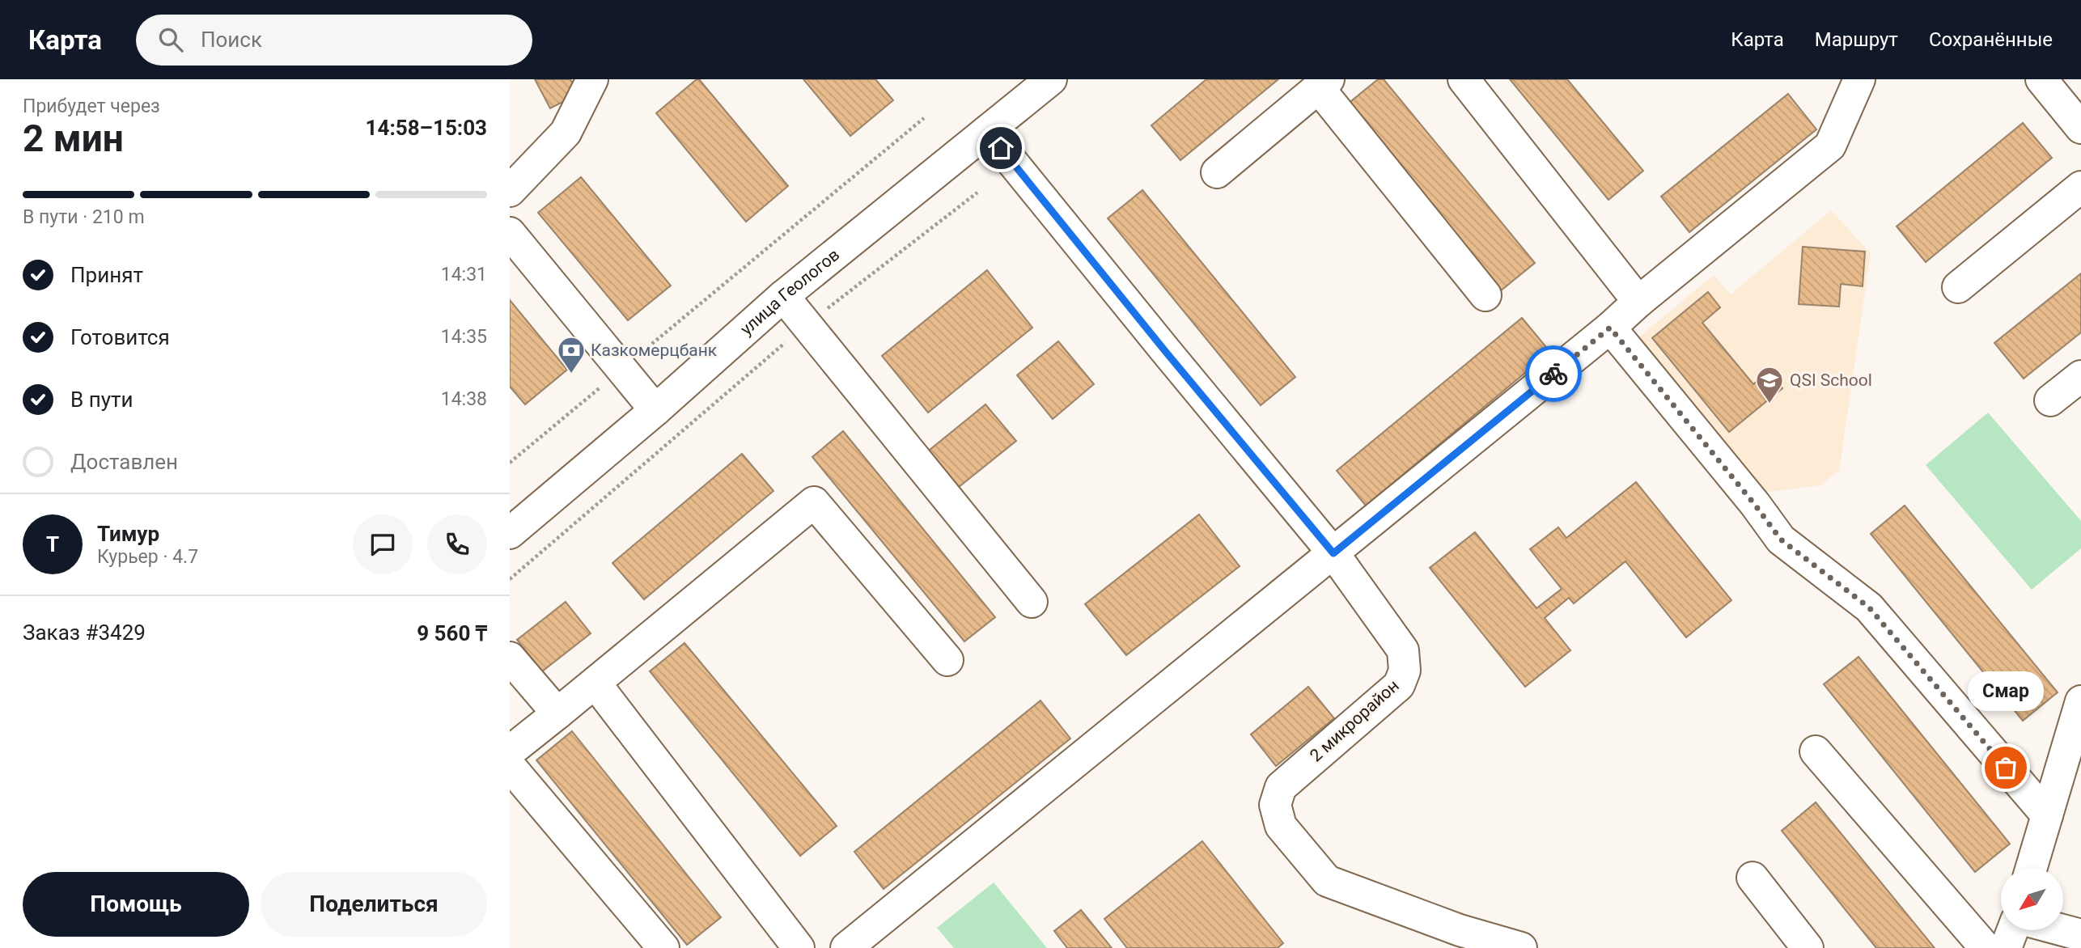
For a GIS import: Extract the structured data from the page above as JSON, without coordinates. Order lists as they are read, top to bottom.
{
  "streets": {
    "street": ["улица Геологов", "2 микрорайон"]
  },
  "crossings": [
    ["улица Геологов", "2 микрорайон"]
  ],
  "places": {
    "bank": ["Казкомерцбанк"],
    "school or university": ["QSI School"],
    "other": ["Смар"]
  },
  "north": "bottom left",
  "page": {
    "header": "Карта",
    "search": "Поиск",
    "nav": ["Карта", "Маршрут", "Сохранённые"],
    "heading": ["2 мин", "Прибудет через", "14:58–15:03"],
    "panel": [
      "Тимур",
      "Курьер · 4.7",
      "Заказ #3429",
      "9 560 ₸"
    ],
    "bar": "В пути · 210 m",
    "list": [
      ["Принят", "14:31"],
      ["Готовится", "14:35"],
      ["В пути", "14:38"],
      "Доставлен"
    ],
    "round": "Т",
    "bubble": "Смар",
    "buttons": ["Помощь", "Поделиться"]
  }
}
